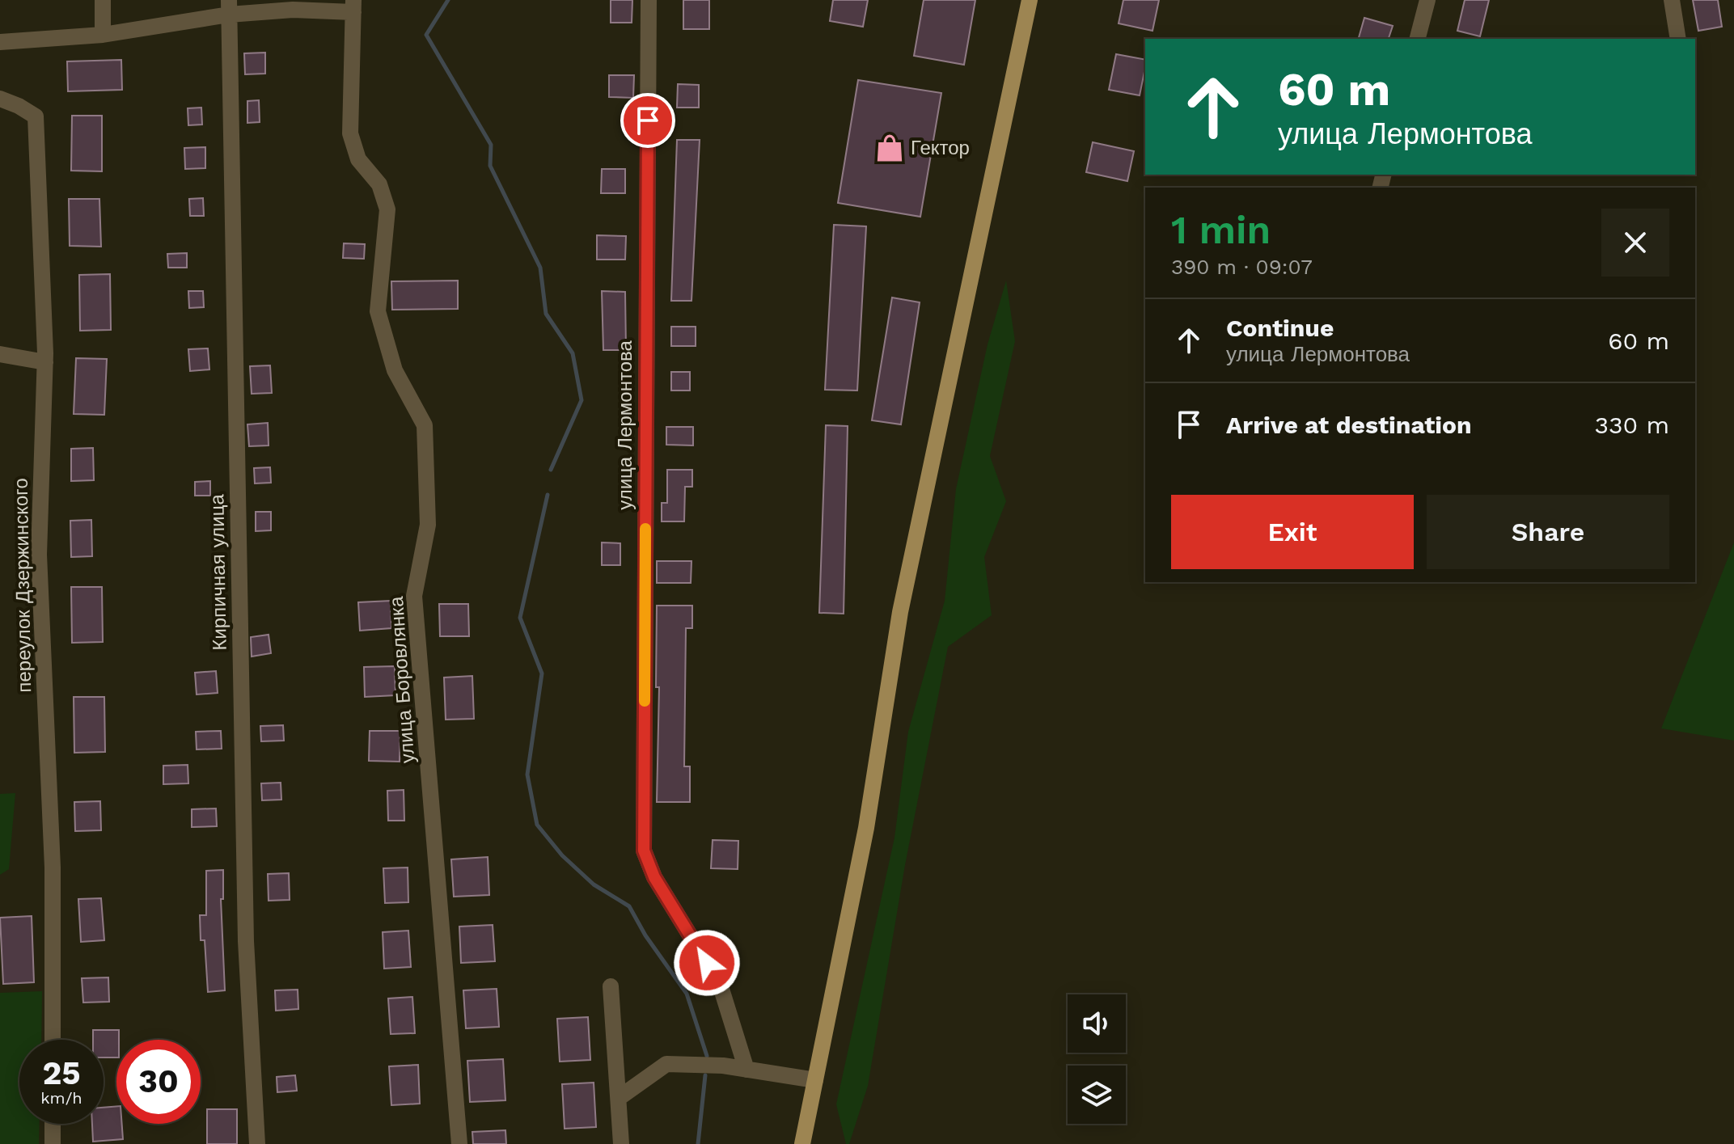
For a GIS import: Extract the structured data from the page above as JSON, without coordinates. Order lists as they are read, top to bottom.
{
  "streets": {
    "street": [
      "улица Лермонтова",
      "Кирпичная улица",
      "переулок Дзержинского",
      "улица Боровлянка"
    ]
  },
  "places": {
    "shop": ["Гектор"]
  },
  "page": {
    "turn": ["60 m", "улица Лермонтова"],
    "heading": ["1 min", "390 m · 09:07"],
    "list": [
      {
        "name": "Continue",
        "note": "улица Лермонтова",
        "value": "60 m"
      },
      {
        "name": "Arrive at destination",
        "value": "330 m"
      }
    ],
    "buttons": ["Exit", "Share"],
    "speed": "25 km/h",
    "limit": "30"
  }
}
